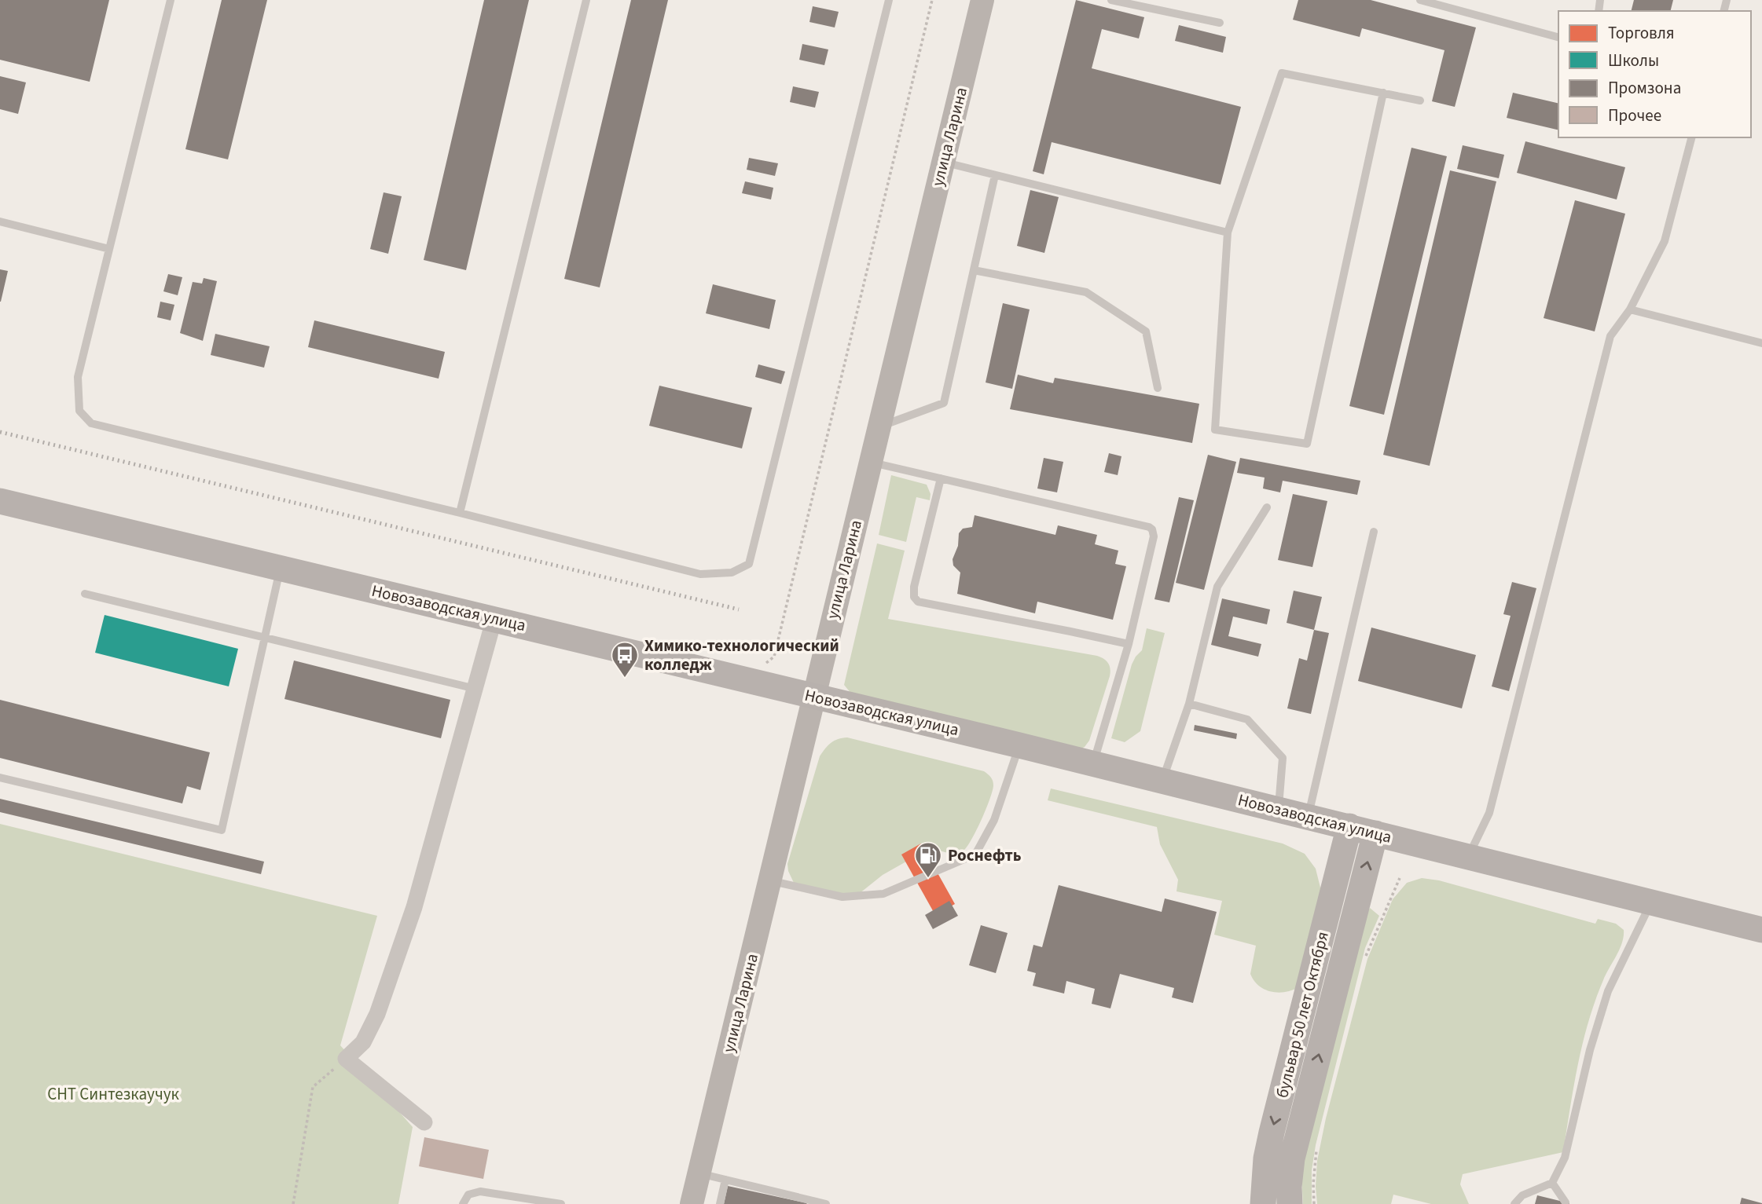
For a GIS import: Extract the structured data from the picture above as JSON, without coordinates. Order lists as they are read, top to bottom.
{
  "streets": {
    "main road": ["Новозаводская улица", "бульвар 50 лет Октября"],
    "street": ["улица Ларина"]
  },
  "crossings": [
    ["улица Ларина", "Новозаводская улица"],
    ["Новозаводская улица", "бульвар 50 лет Октября"]
  ],
  "parks": ["СНТ Синтезкаучук"],
  "places": {
    "bus stop": ["Химико-технологический колледж"],
    "fuel station": ["Роснефть"]
  },
  "legend": [
    "Торговля",
    "Школы",
    "Промзона",
    "Прочее"
  ]
}
